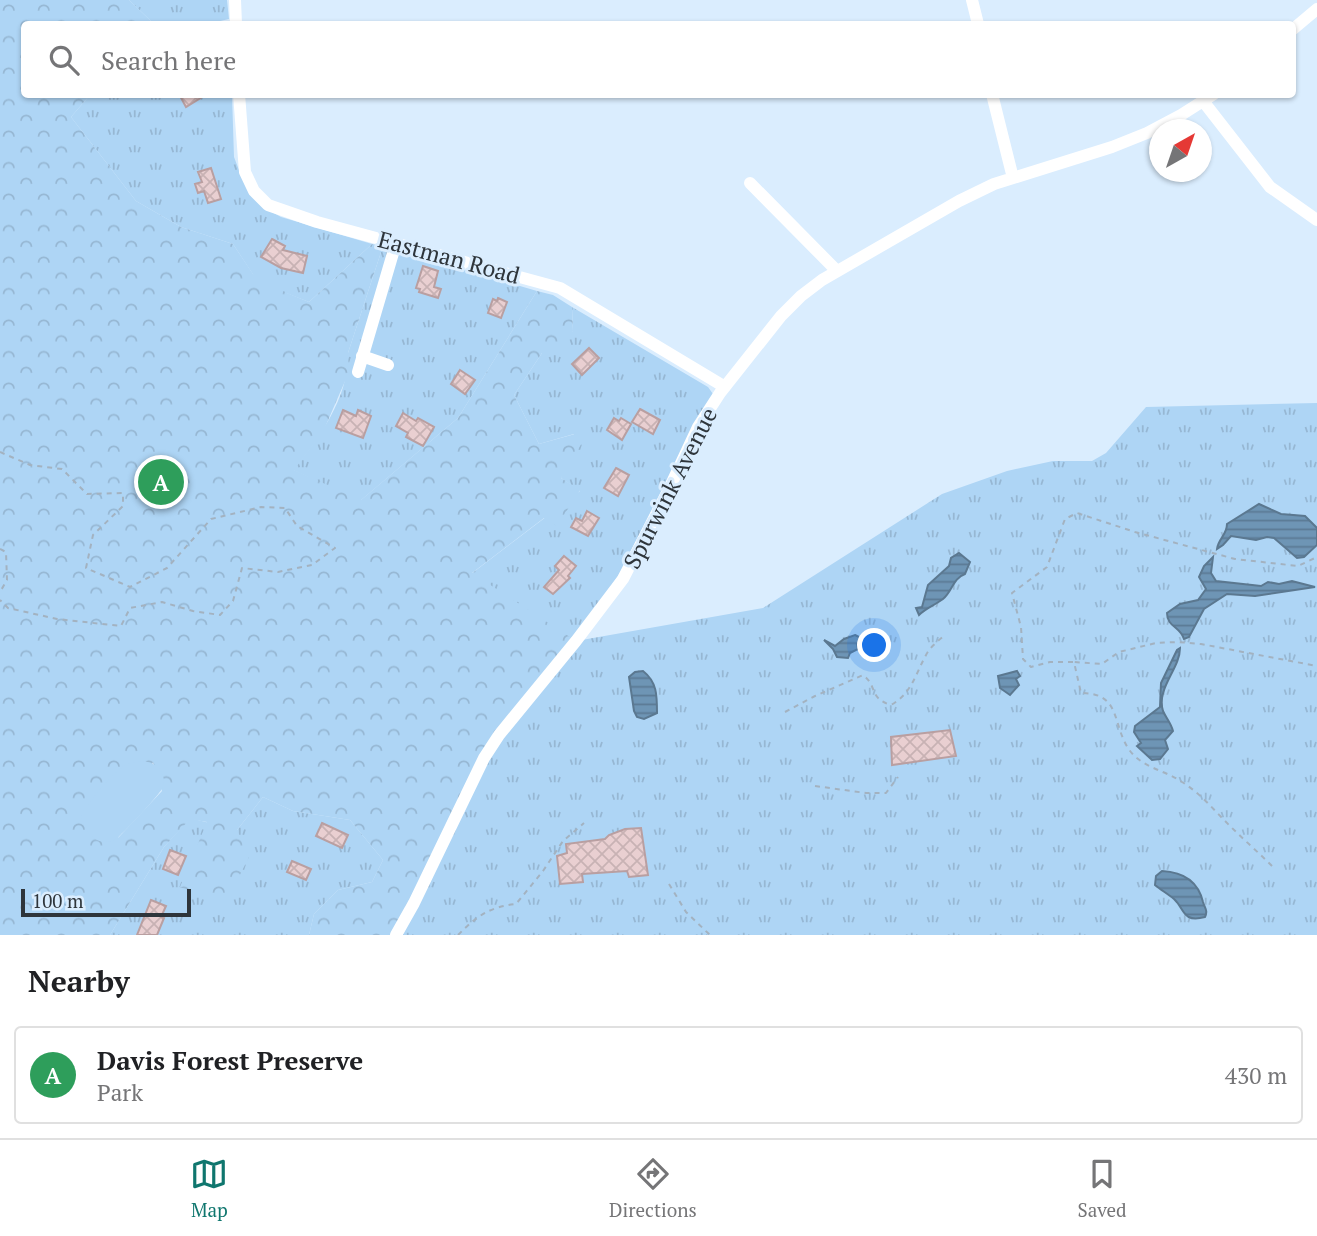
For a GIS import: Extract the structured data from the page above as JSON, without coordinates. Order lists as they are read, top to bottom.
{
  "streets": {
    "street": ["Eastman Road", "Spurwink Avenue"]
  },
  "crossings": [
    ["Eastman Road", "Spurwink Avenue"]
  ],
  "scale_bar": "100 m",
  "north": "top right",
  "page": {
    "search": "Search here",
    "pins": "A",
    "scale": "100 m",
    "heading": "Nearby",
    "list": [
      {
        "mark": "A",
        "name": "Davis Forest Preserve",
        "note": "Park",
        "value": "430 m"
      }
    ],
    "nav": ["Map", "Directions", "Saved"]
  }
}
